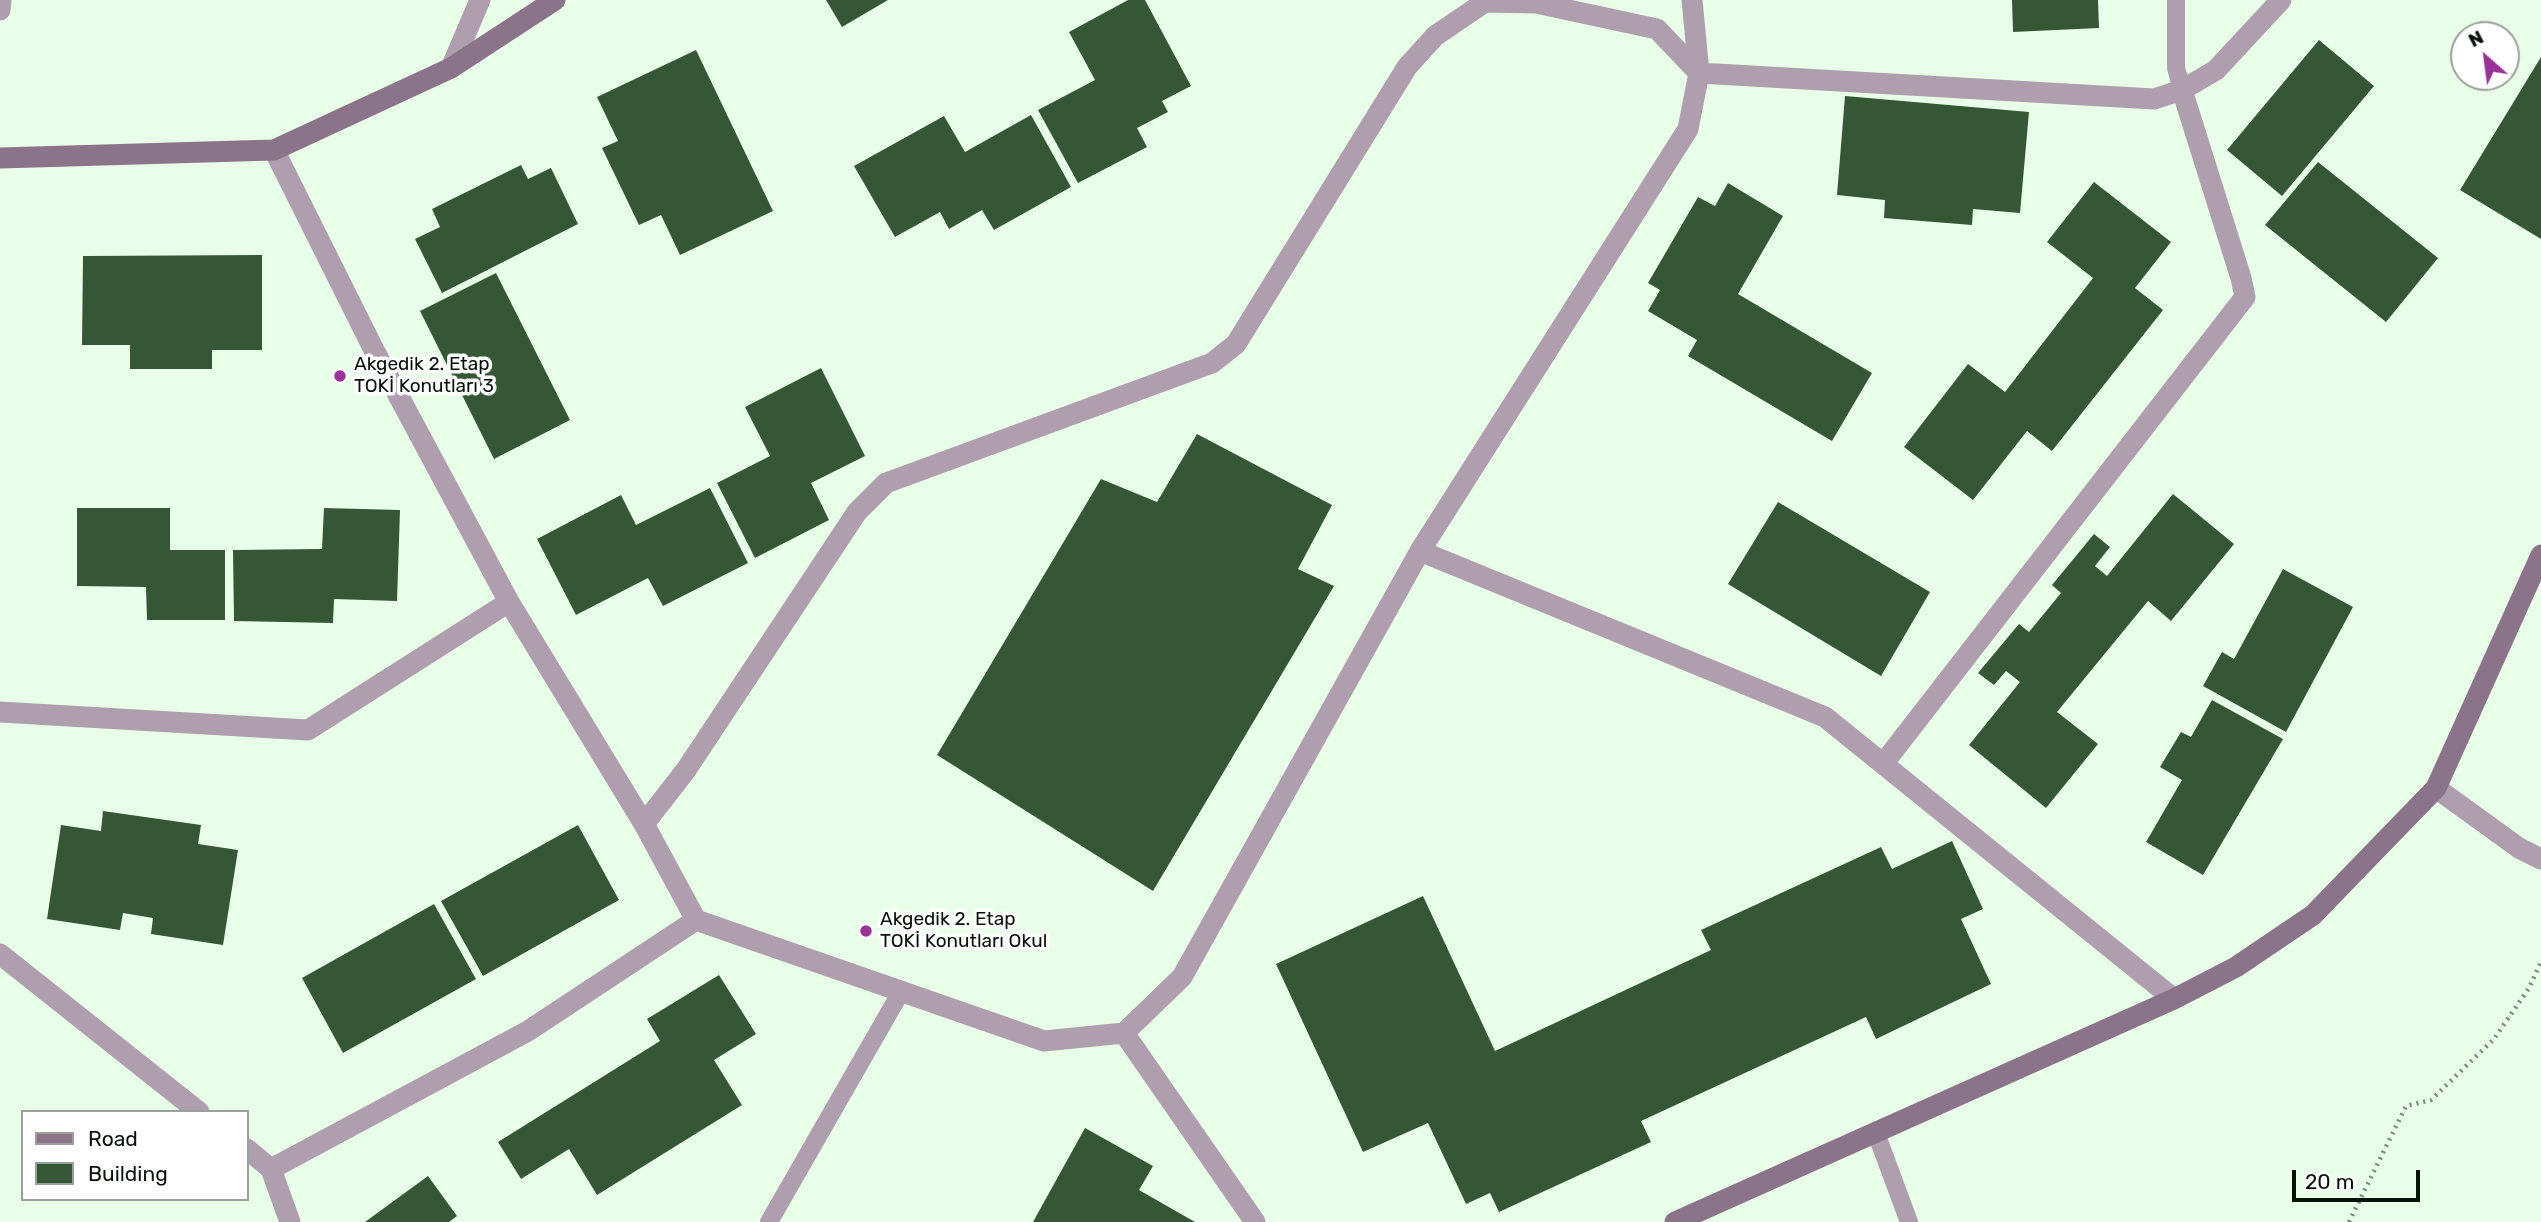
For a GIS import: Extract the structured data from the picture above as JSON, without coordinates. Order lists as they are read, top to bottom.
{
  "places": ["Akgedik 2. Etap TOKİ Konutları 3", "Akgedik 2. Etap TOKİ Konutları Okul"],
  "legend": ["Road", "Building"],
  "scale_bar": "20 m",
  "north": "top left"
}
